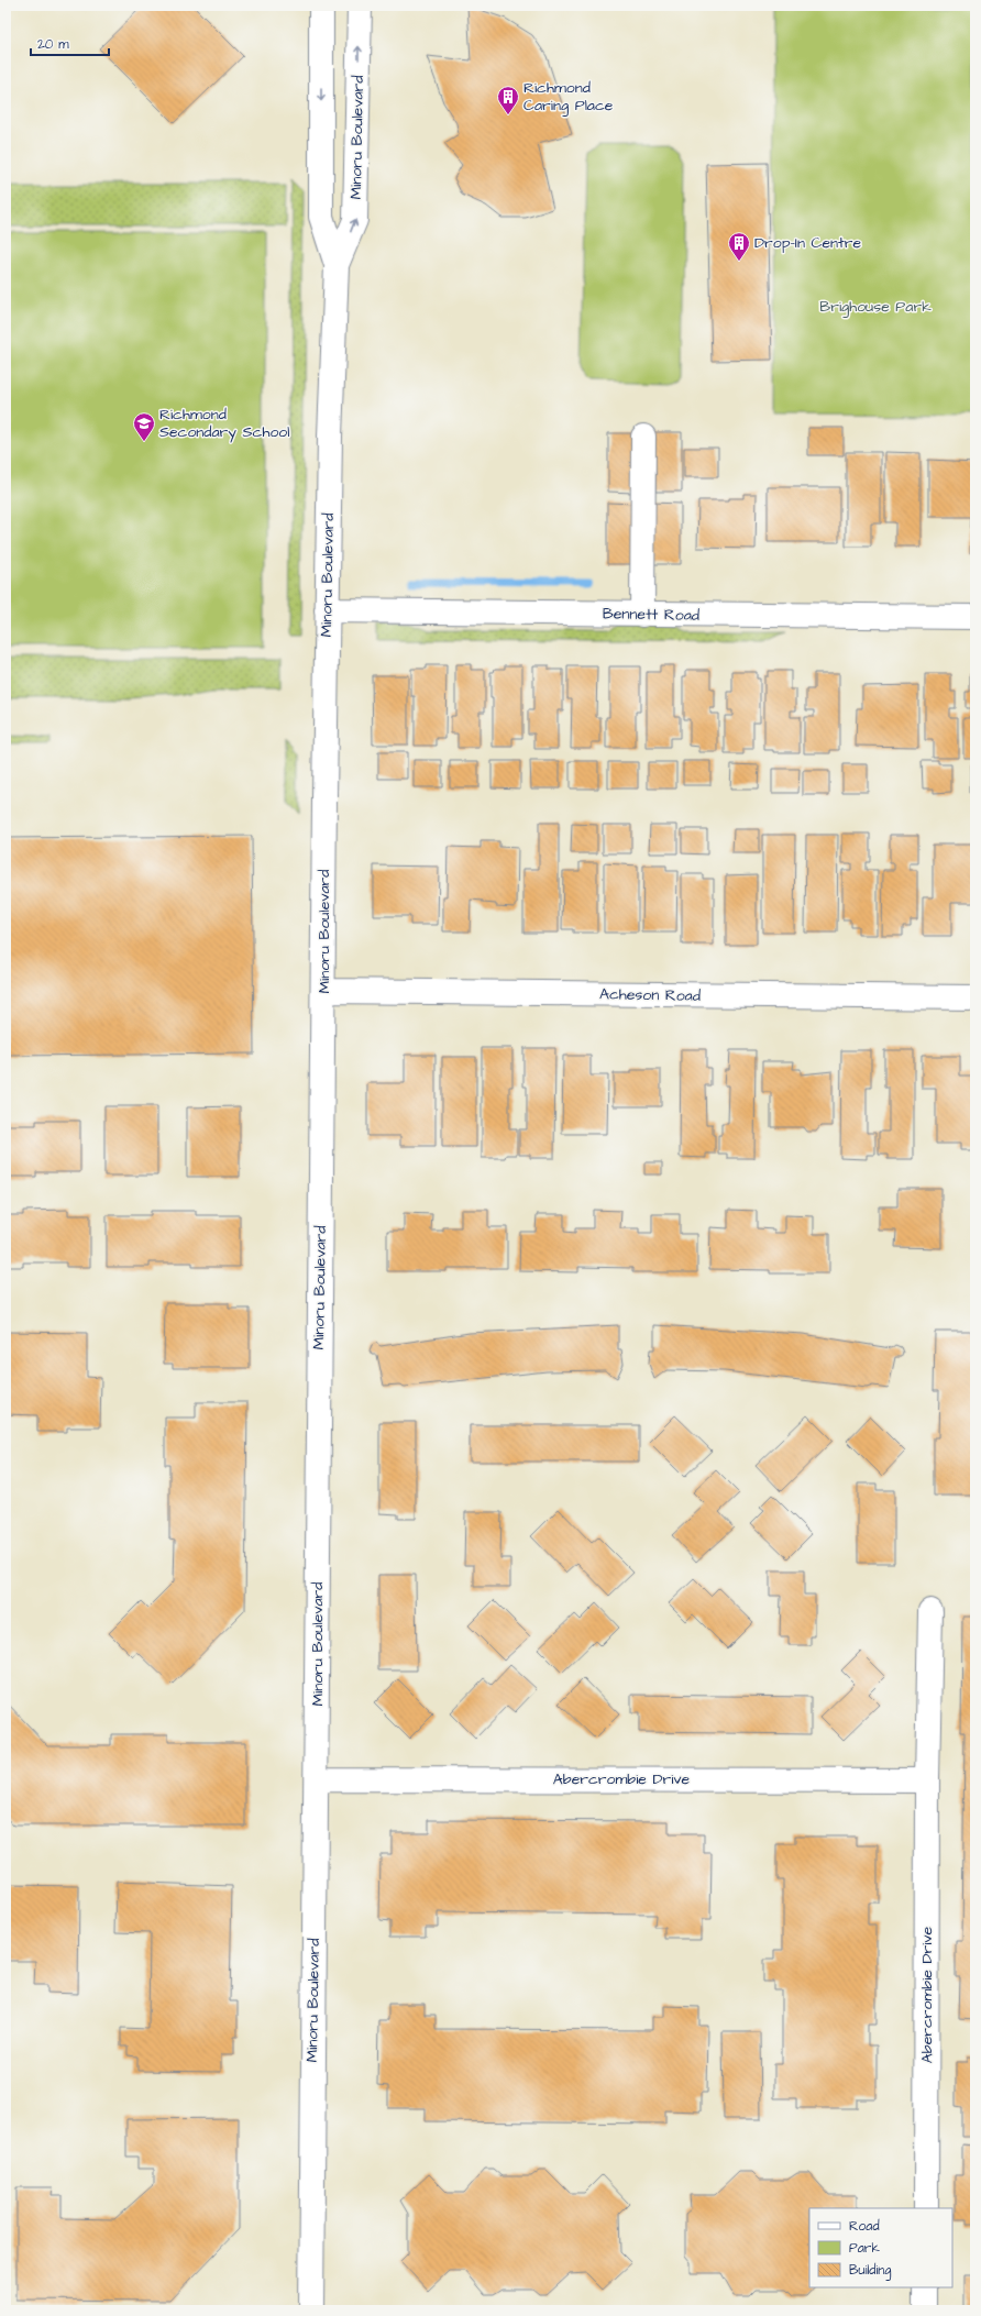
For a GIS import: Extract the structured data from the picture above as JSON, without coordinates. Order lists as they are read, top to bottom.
{
  "streets": {
    "street": [
      "Minoru Boulevard",
      "Bennett Road",
      "Acheson Road",
      "Abercrombie Drive"
    ]
  },
  "crossings": [
    ["Minoru Boulevard", "Bennett Road"],
    ["Minoru Boulevard", "Acheson Road"],
    ["Minoru Boulevard", "Abercrombie Drive"]
  ],
  "parks": ["Brighouse Park"],
  "places": {
    "building": ["Richmond Caring Place", "Drop-In Centre"],
    "school or university": ["Richmond Secondary School"]
  },
  "legend": ["Road", "Park", "Building"],
  "scale_bar": "20 m"
}
